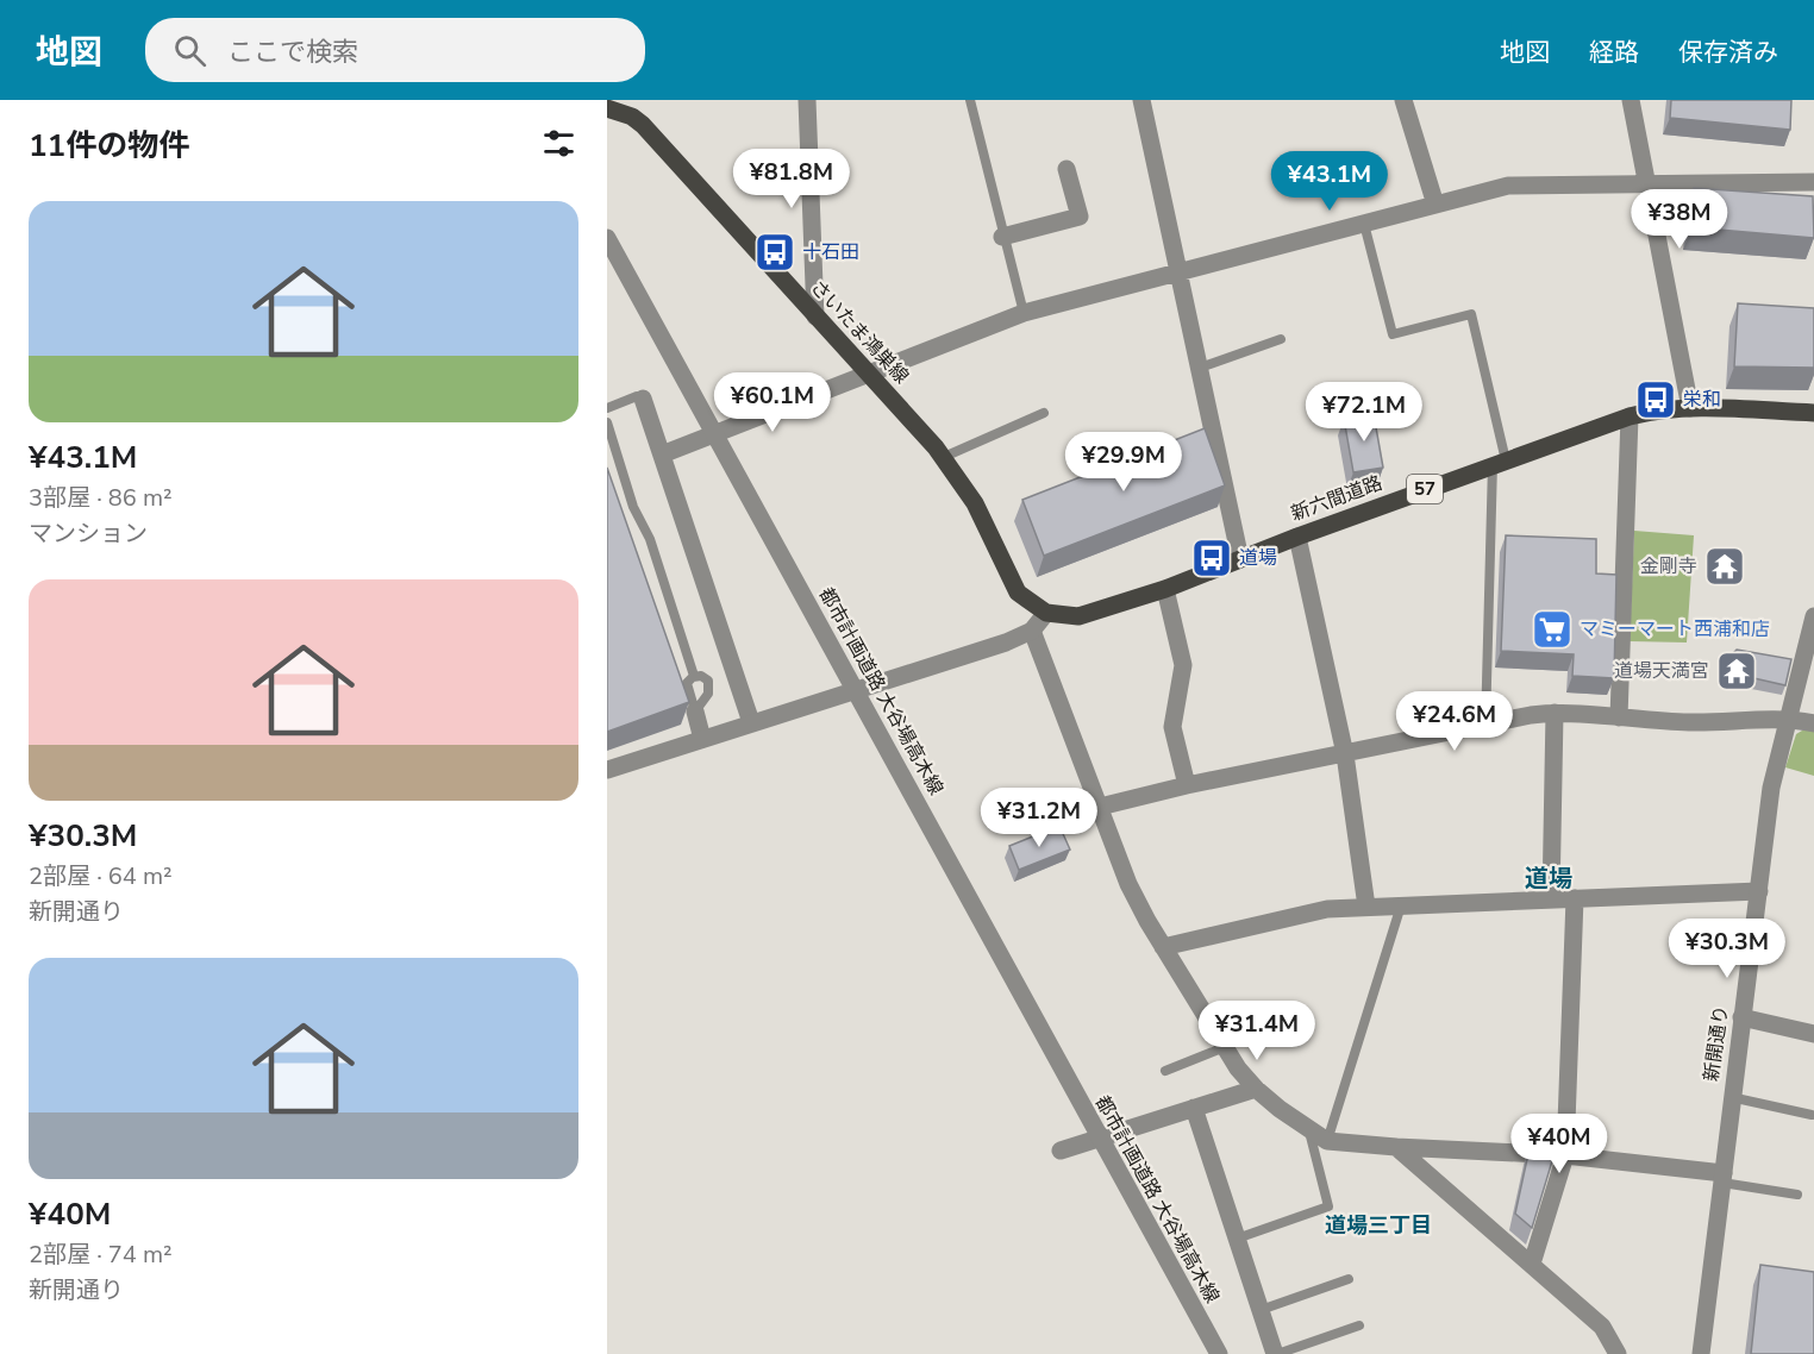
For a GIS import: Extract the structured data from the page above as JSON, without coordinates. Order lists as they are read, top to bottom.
{
  "streets": {
    "main road": ["さいたま鴻巣線", "57", "新六間道路"],
    "street": ["都市計画道路 大谷場高木線", "新開通り"]
  },
  "crossings": [
    ["さいたま鴻巣線", "新六間道路"]
  ],
  "districts": ["道場", "道場三丁目"],
  "places": {
    "bus stop": ["十石田", "栄和", "道場"],
    "temple": ["金剛寺", "道場天満宮"],
    "supermarket": ["マミーマート西浦和店"]
  },
  "page": {
    "header": "地図",
    "search": "ここで検索",
    "nav": ["地図", "経路", "保存済み"],
    "heading": "11件の物件",
    "price": [
      "¥81.8M",
      "¥43.1M",
      "¥38M",
      "¥60.1M",
      "¥72.1M",
      "¥29.9M",
      "¥24.6M",
      "¥31.2M",
      "¥30.3M",
      "¥31.4M",
      "¥40M"
    ],
    "list": [
      {
        "name": "¥43.1M",
        "note": "3部屋 · 86 m² · マンション"
      },
      {
        "name": "¥30.3M",
        "note": "2部屋 · 64 m² · 新開通り"
      },
      {
        "name": "¥40M",
        "note": "2部屋 · 74 m² · 新開通り"
      }
    ]
  }
}
